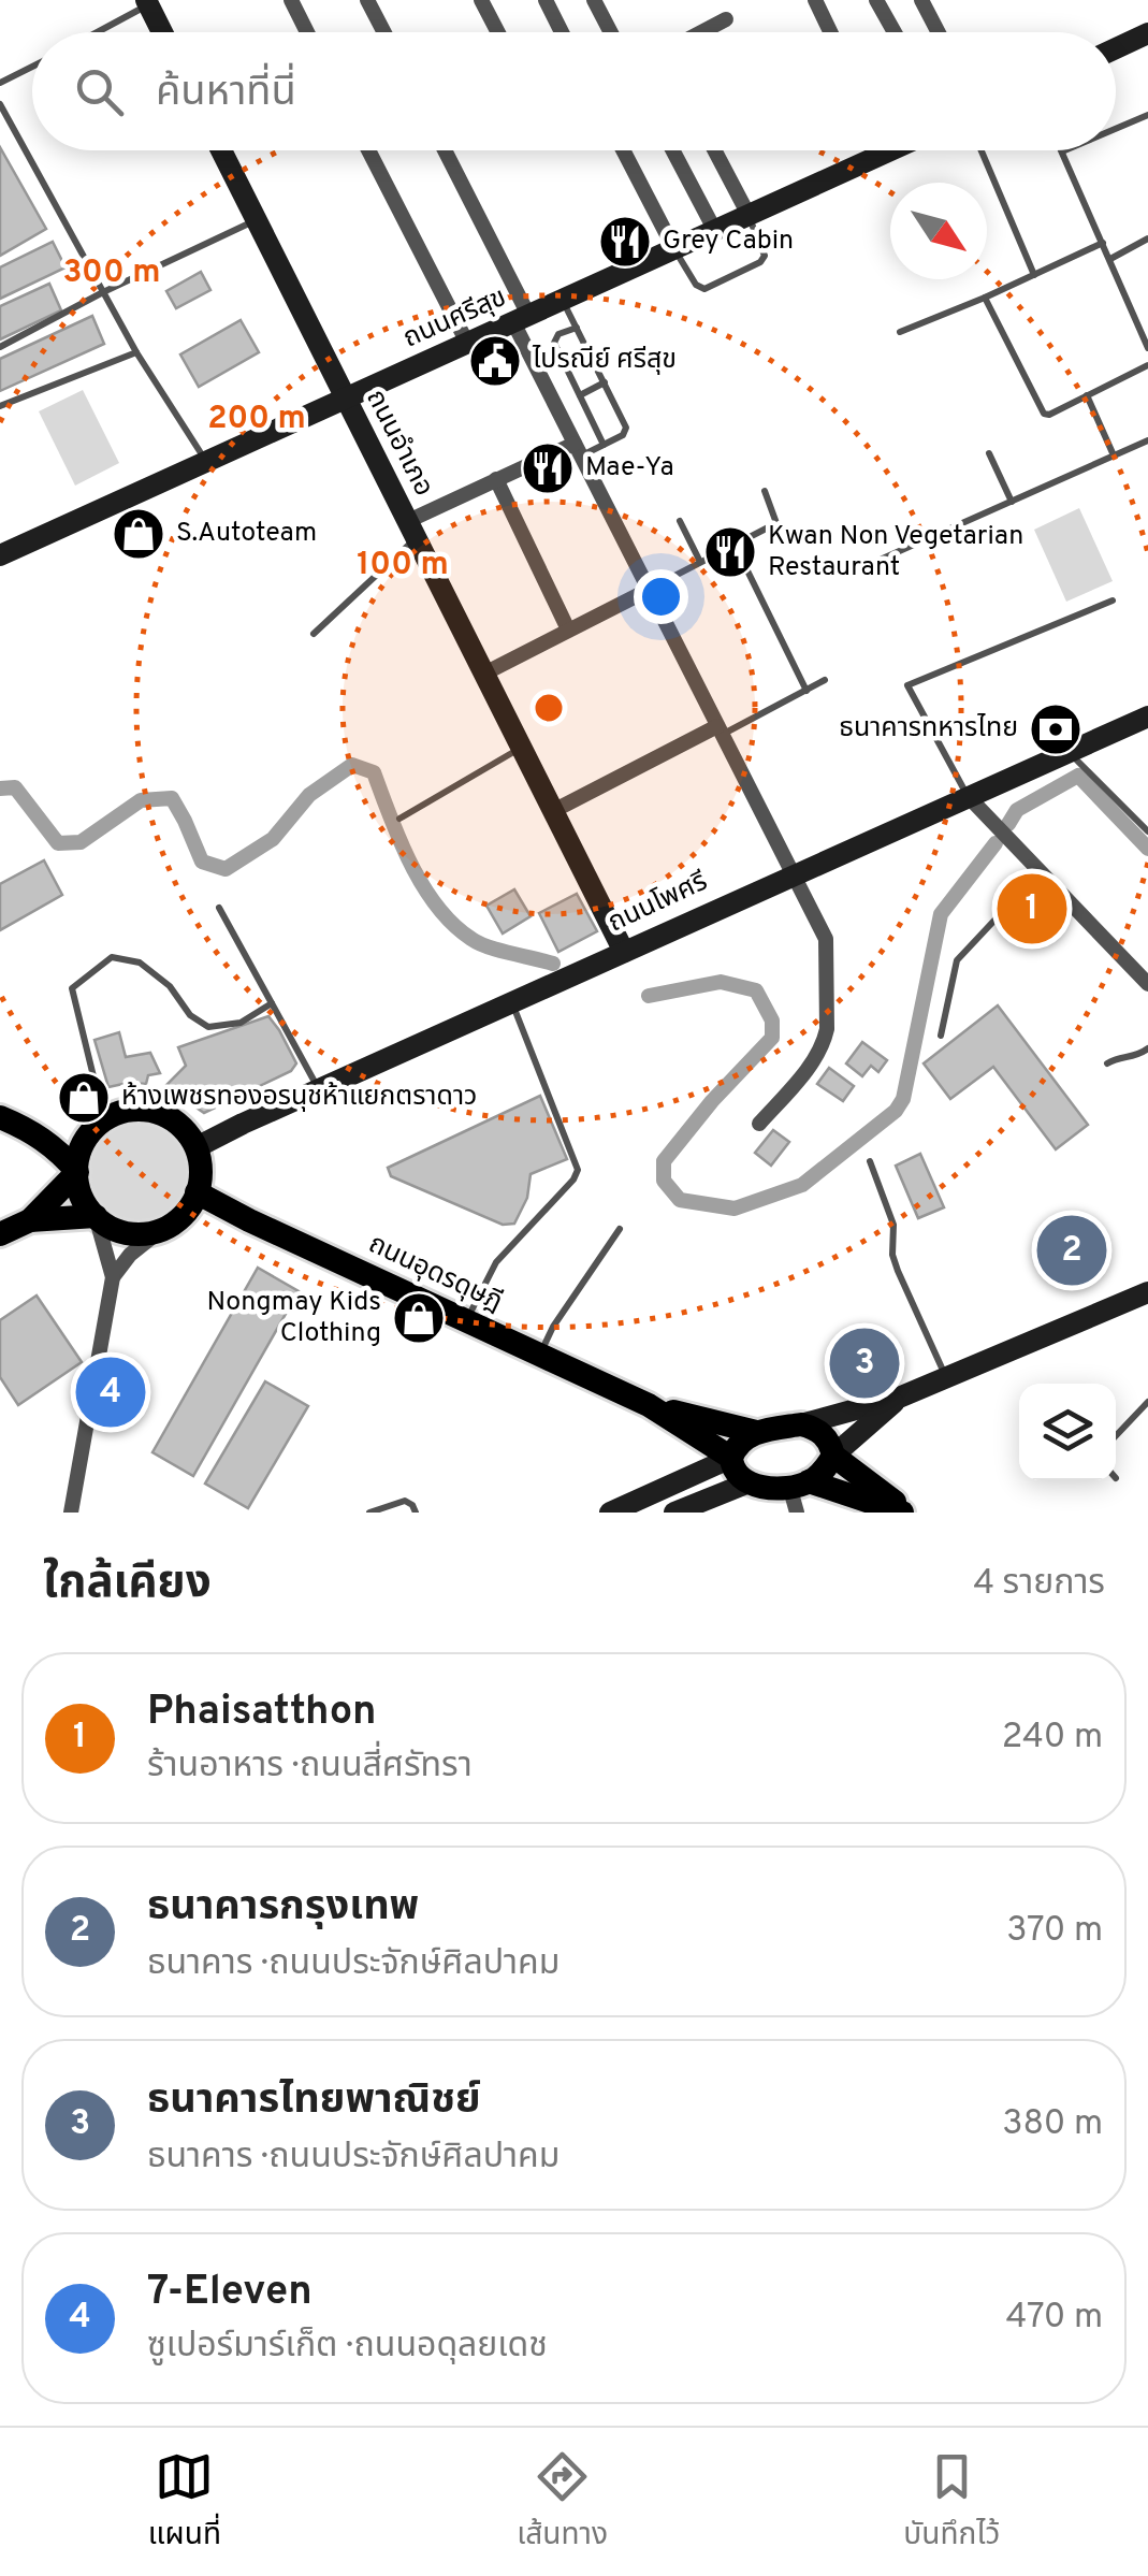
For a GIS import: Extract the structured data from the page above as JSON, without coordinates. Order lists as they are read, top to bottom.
{
  "streets": {
    "main road": [
      "ถนนศรีสุข",
      "ถนนอำเภอ",
      "ถนนโพศรี",
      "ถนนอุดรดุษฎี"
    ]
  },
  "crossings": [
    ["ถนนศรีสุข", "ถนนอำเภอ"],
    ["ถนนอำเภอ", "ถนนโพศรี"],
    ["ถนนโพศรี", "ถนนอุดรดุษฎี"]
  ],
  "places": {
    "restaurant": ["Grey Cabin", "Mae-Ya", "Kwan Non Vegetarian Restaurant"],
    "public building": ["ไปรณีย์ ศรีสุข"],
    "shop": ["S.Autoteam", "ห้างเพชรทองอรนุชห้าแยกตราดาว", "Nongmay Kids Clothing"],
    "bank": ["ธนาคารทหารไทย"]
  },
  "north": "bottom right",
  "page": {
    "search": "ค้นหาที่นี่",
    "pins": [
      "1",
      "2",
      "3",
      "4"
    ],
    "heading": ["ใกล้เคียง", "4 รายการ"],
    "list": [
      {
        "mark": "1",
        "name": "Phaisatthon",
        "note": "ร้านอาหาร · ถนนสี่ศรัทรา",
        "value": "240 m"
      },
      {
        "mark": "2",
        "name": "ธนาคารกรุงเทพ",
        "note": "ธนาคาร · ถนนประจักษ์ศิลปาคม",
        "value": "370 m"
      },
      {
        "mark": "3",
        "name": "ธนาคารไทยพาณิชย์",
        "note": "ธนาคาร · ถนนประจักษ์ศิลปาคม",
        "value": "380 m"
      },
      {
        "mark": "4",
        "name": "7-Eleven",
        "note": "ซูเปอร์มาร์เก็ต · ถนนอดุลยเดช",
        "value": "470 m"
      }
    ],
    "nav": ["แผนที่", "เส้นทาง", "บันทึกไว้"]
  },
  "rings": ["300 m", "200 m", "100 m"]
}
